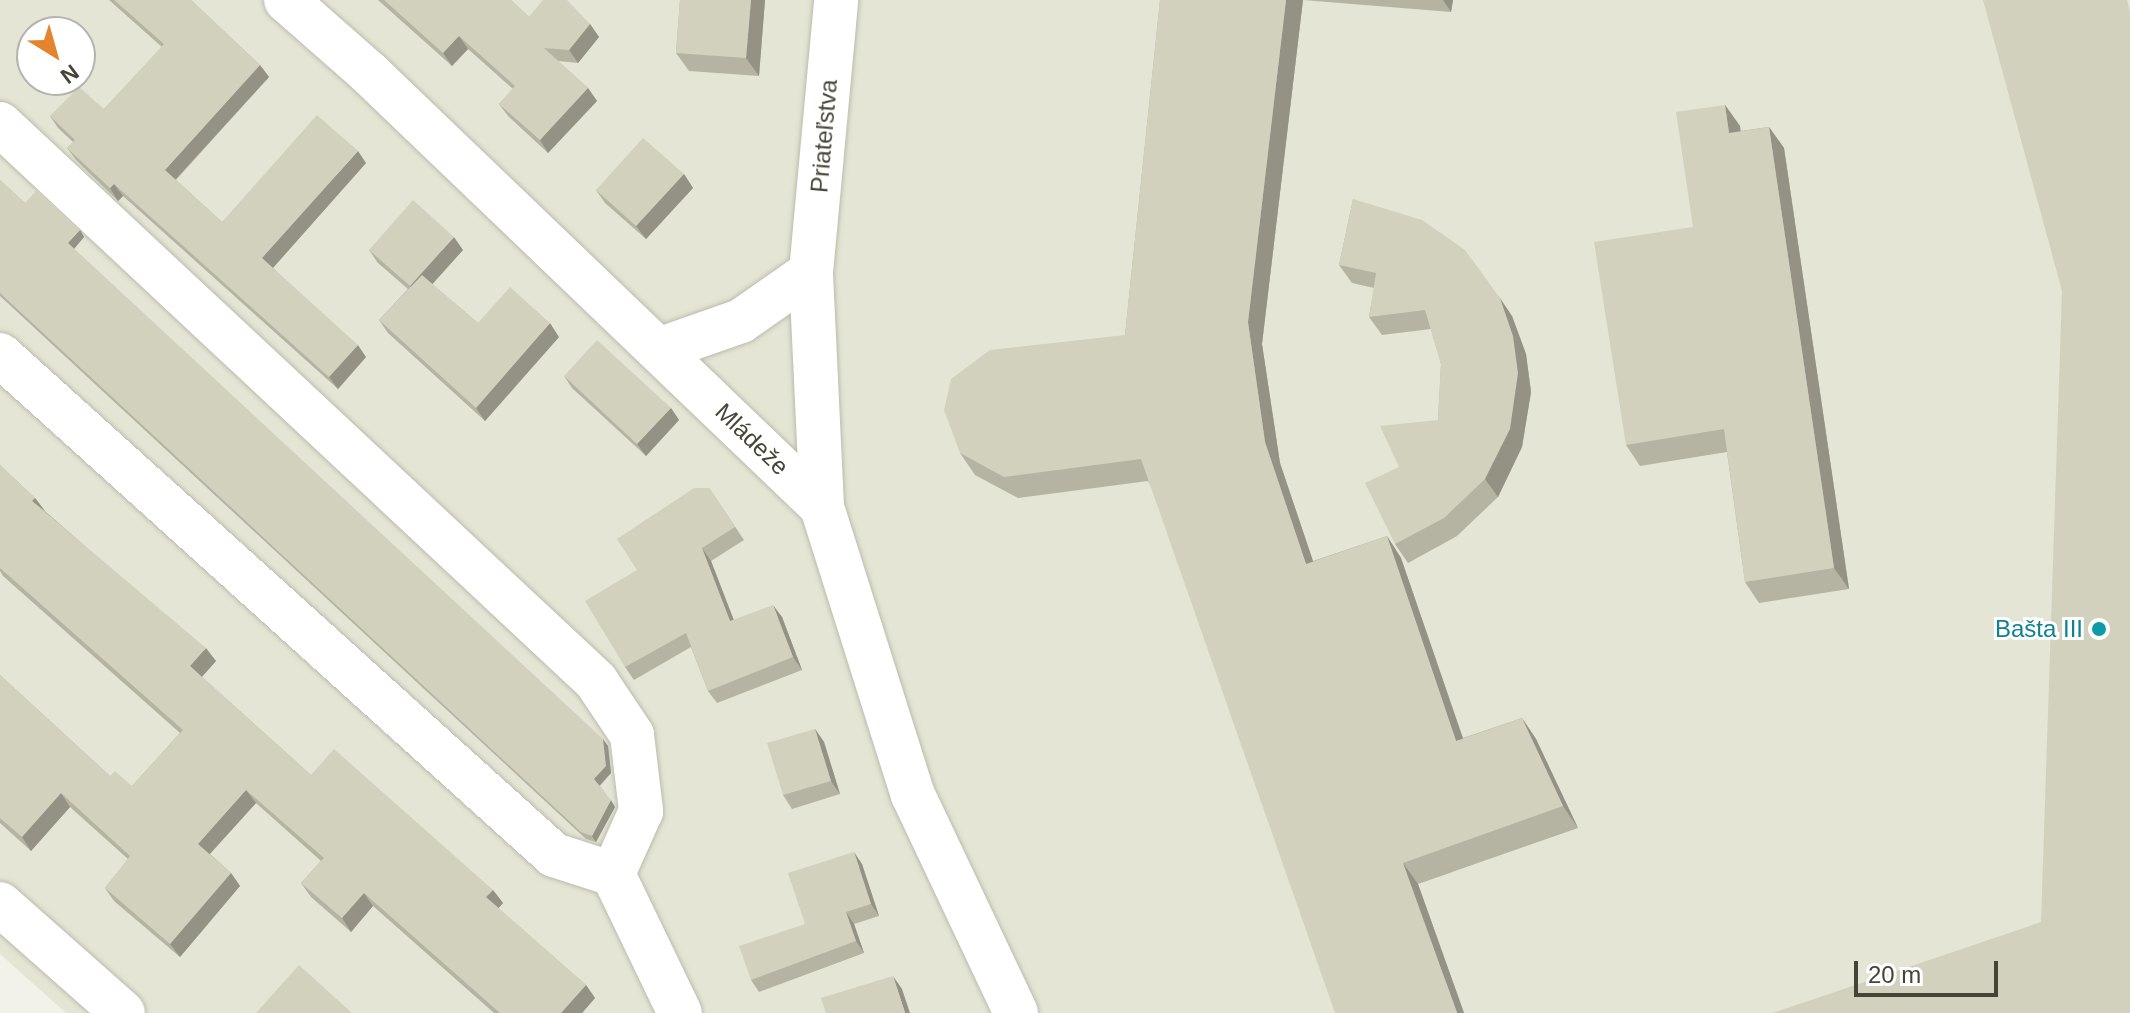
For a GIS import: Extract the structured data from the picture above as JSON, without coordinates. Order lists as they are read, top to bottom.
{
  "streets": {
    "street": ["Priateľstva", "Mládeže"]
  },
  "crossings": [
    ["Priateľstva", "Mládeže"]
  ],
  "places": ["Bašta III"],
  "scale_bar": "20 m",
  "north": "bottom right"
}
